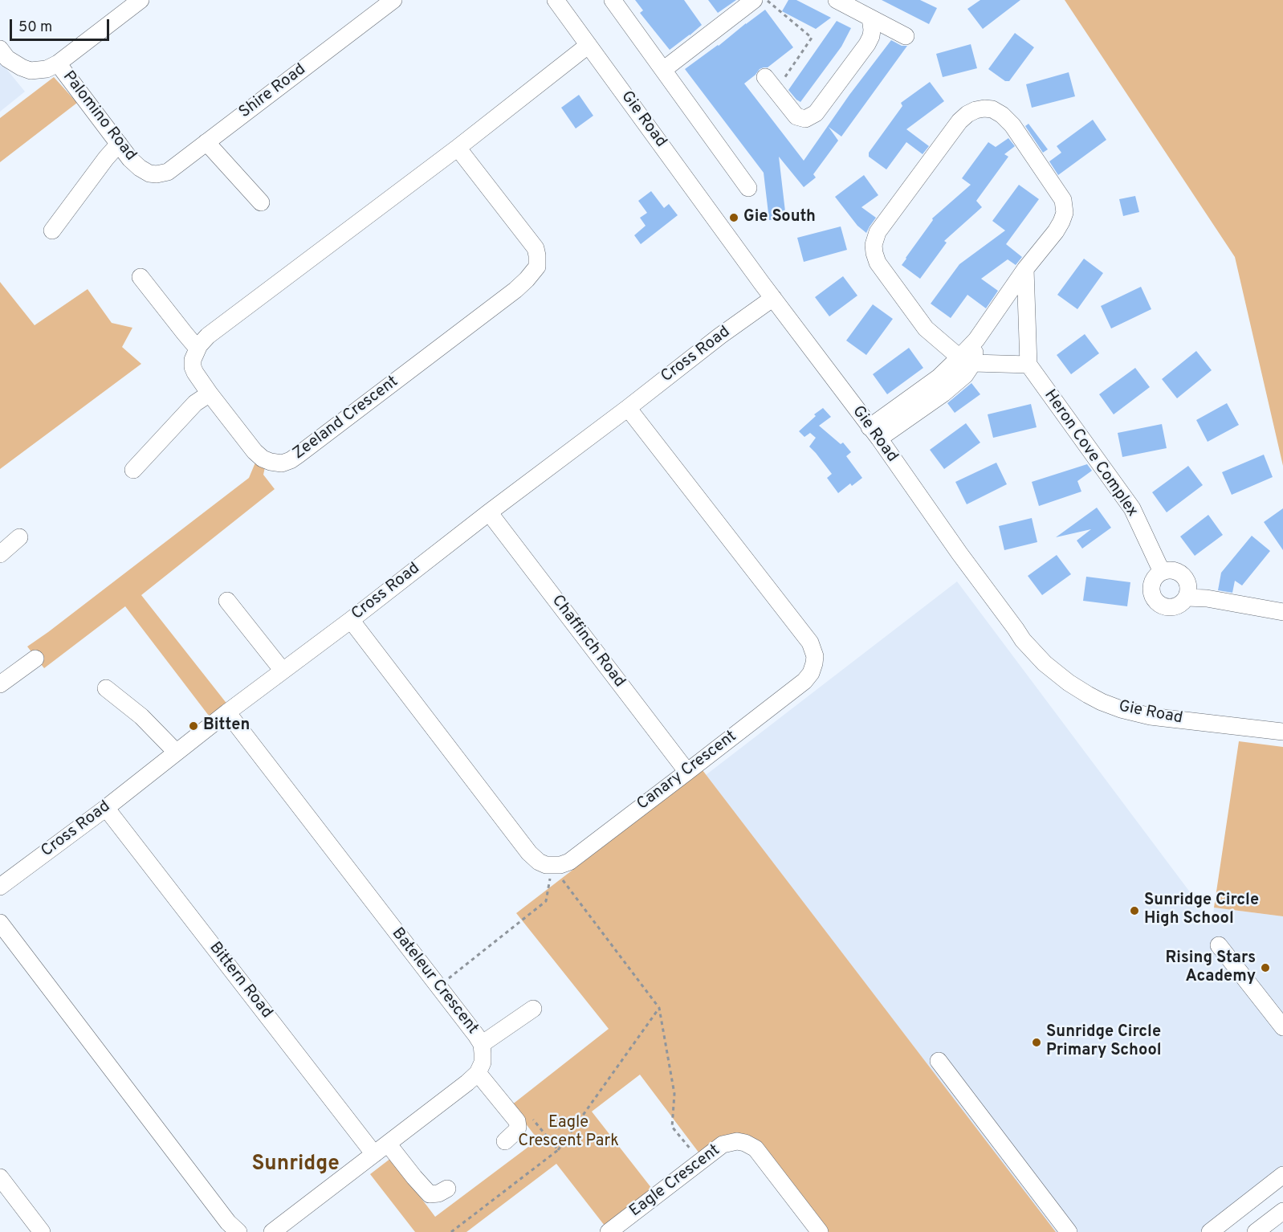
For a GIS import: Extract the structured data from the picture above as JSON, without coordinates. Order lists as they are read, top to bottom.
{
  "streets": {
    "street": [
      "Shire Road",
      "Palomino Road",
      "Gie Road",
      "Cross Road",
      "Zeeland Crescent",
      "Heron Cove Complex",
      "Chaffinch Road",
      "Canary Crescent",
      "Bittern Road",
      "Bateleur Crescent",
      "Eagle Crescent"
    ]
  },
  "crossings": [
    ["Shire Road", "Palomino Road"],
    ["Gie Road", "Cross Road"],
    ["Cross Road", "Chaffinch Road"],
    ["Cross Road", "Canary Crescent"],
    ["Cross Road", "Bittern Road"],
    ["Cross Road", "Bateleur Crescent"],
    ["Chaffinch Road", "Canary Crescent"]
  ],
  "districts": ["Sunridge"],
  "parks": ["Eagle Crescent Park"],
  "places": [
    "Gie South",
    "Bitten",
    "Sunridge Circle High School",
    "Rising Stars Academy",
    "Sunridge Circle Primary School"
  ],
  "scale_bar": "50 m"
}
